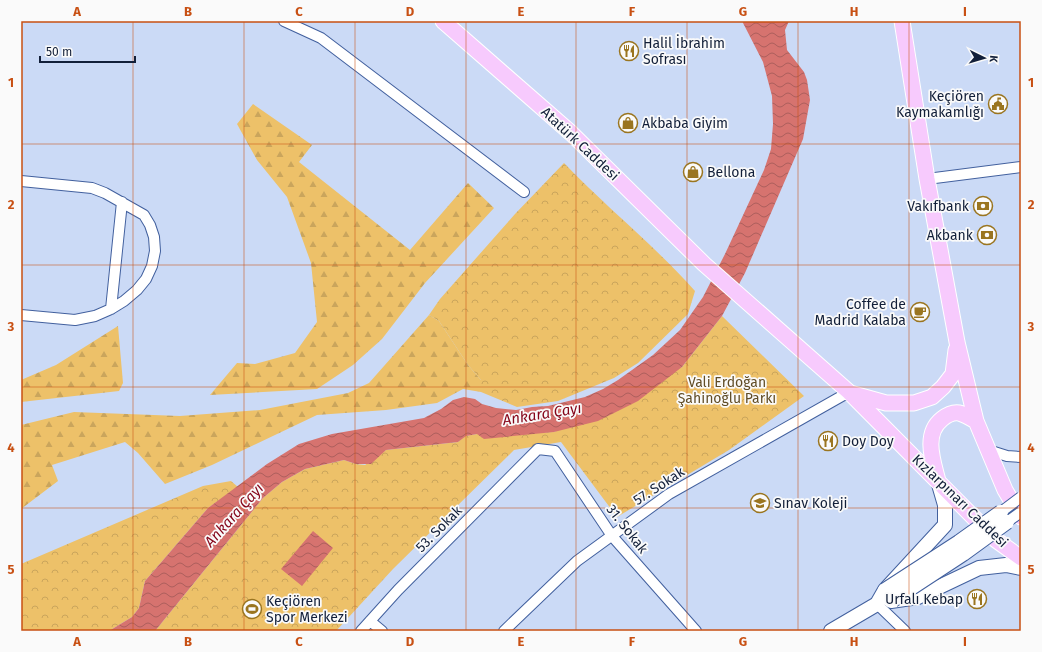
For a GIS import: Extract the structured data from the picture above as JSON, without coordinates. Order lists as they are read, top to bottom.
{
  "streets": {
    "main road": ["Atatürk Caddesi", "Kızlarpınarı Caddesi"],
    "street": ["57. Sokak", "53. Sokak", "31. Sokak"]
  },
  "crossings": [
    ["Atatürk Caddesi", "Kızlarpınarı Caddesi"],
    ["57. Sokak", "Kızlarpınarı Caddesi"],
    ["57. Sokak", "31. Sokak"],
    ["53. Sokak", "31. Sokak"]
  ],
  "water": ["Ankara Çayı"],
  "parks": ["Vali Erdoğan Şahinoğlu Parkı"],
  "places": {
    "restaurant": ["Halil İbrahim Sofrası", "Doy Doy", "Urfalı Kebap"],
    "public building": ["Keçiören Kaymakamlığı"],
    "shop": ["Akbaba Giyim", "Bellona"],
    "bank": ["Vakıfbank", "Akbank"],
    "cafe": ["Coffee de Madrid Kalaba"],
    "school or university": ["Sınav Koleji"],
    "sports": ["Keçiören Spor Merkezi"]
  },
  "scale_bar": "50 m",
  "north": "right",
  "grid": {
    "columns": [
      "A",
      "B",
      "C",
      "D",
      "E",
      "F",
      "G",
      "H",
      "I"
    ],
    "rows": [
      "1",
      "2",
      "3",
      "4",
      "5"
    ]
  }
}
